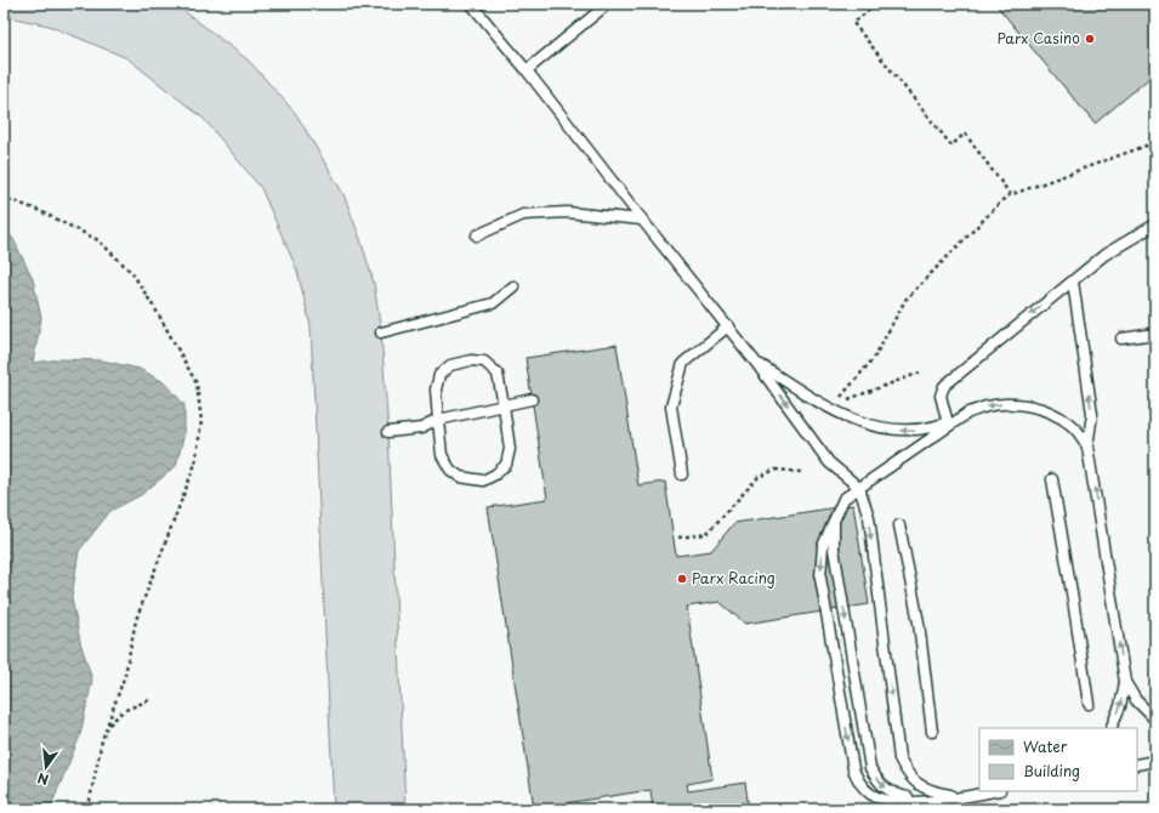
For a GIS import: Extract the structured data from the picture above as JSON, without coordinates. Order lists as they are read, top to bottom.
{
  "places": ["Parx Casino", "Parx Racing"],
  "legend": ["Water", "Building"],
  "north": "bottom"
}
